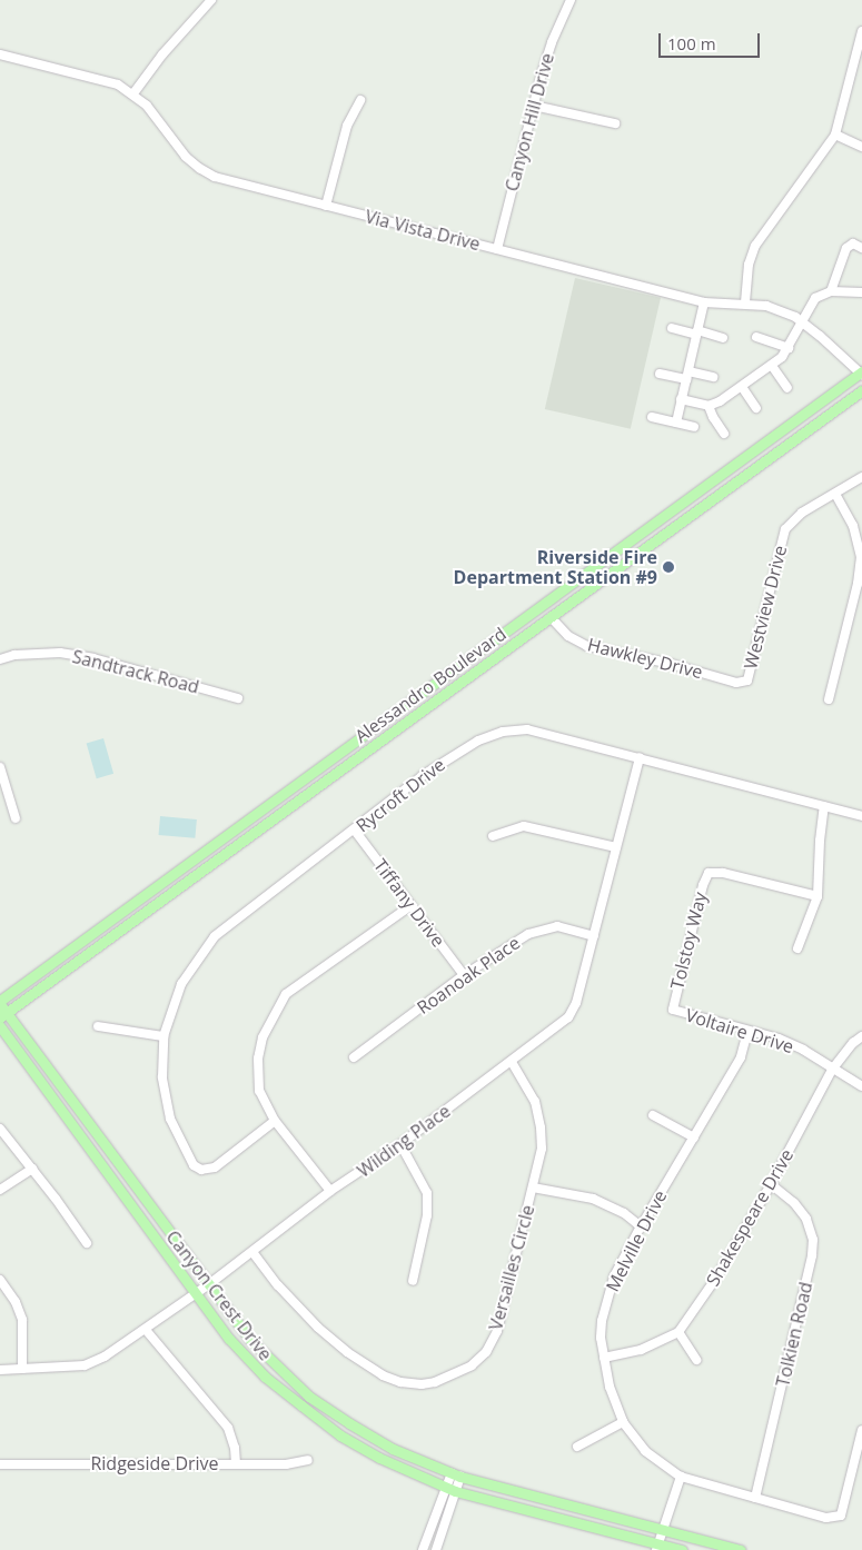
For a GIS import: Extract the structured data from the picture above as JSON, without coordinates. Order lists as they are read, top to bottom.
{
  "streets": {
    "main road": ["Alessandro Boulevard", "Canyon Crest Drive"],
    "street": [
      "Canyon Hill Drive",
      "Via Vista Drive",
      "Westview Drive",
      "Hawkley Drive",
      "Sandtrack Road",
      "Rycroft Drive",
      "Tiffany Drive",
      "Tolstoy Way",
      "Roanoak Place",
      "Voltaire Drive",
      "Wilding Place",
      "Shakespeare Drive",
      "Melville Drive",
      "Versailles Circle",
      "Tolkien Road",
      "Ridgeside Drive"
    ]
  },
  "crossings": [
    ["Canyon Hill Drive", "Via Vista Drive"],
    ["Via Vista Drive", "Alessandro Boulevard"],
    ["Westview Drive", "Hawkley Drive"],
    ["Hawkley Drive", "Alessandro Boulevard"],
    ["Alessandro Boulevard", "Canyon Crest Drive"],
    ["Rycroft Drive", "Tiffany Drive"],
    ["Rycroft Drive", "Wilding Place"],
    ["Tiffany Drive", "Roanoak Place"],
    ["Tolstoy Way", "Voltaire Drive"],
    ["Roanoak Place", "Wilding Place"],
    ["Voltaire Drive", "Shakespeare Drive"],
    ["Voltaire Drive", "Melville Drive"],
    ["Wilding Place", "Versailles Circle"],
    ["Wilding Place", "Canyon Crest Drive"],
    ["Shakespeare Drive", "Tolkien Road"],
    ["Melville Drive", "Tolkien Road"]
  ],
  "places": ["Riverside Fire Department Station #9"],
  "scale_bar": "100 m"
}
